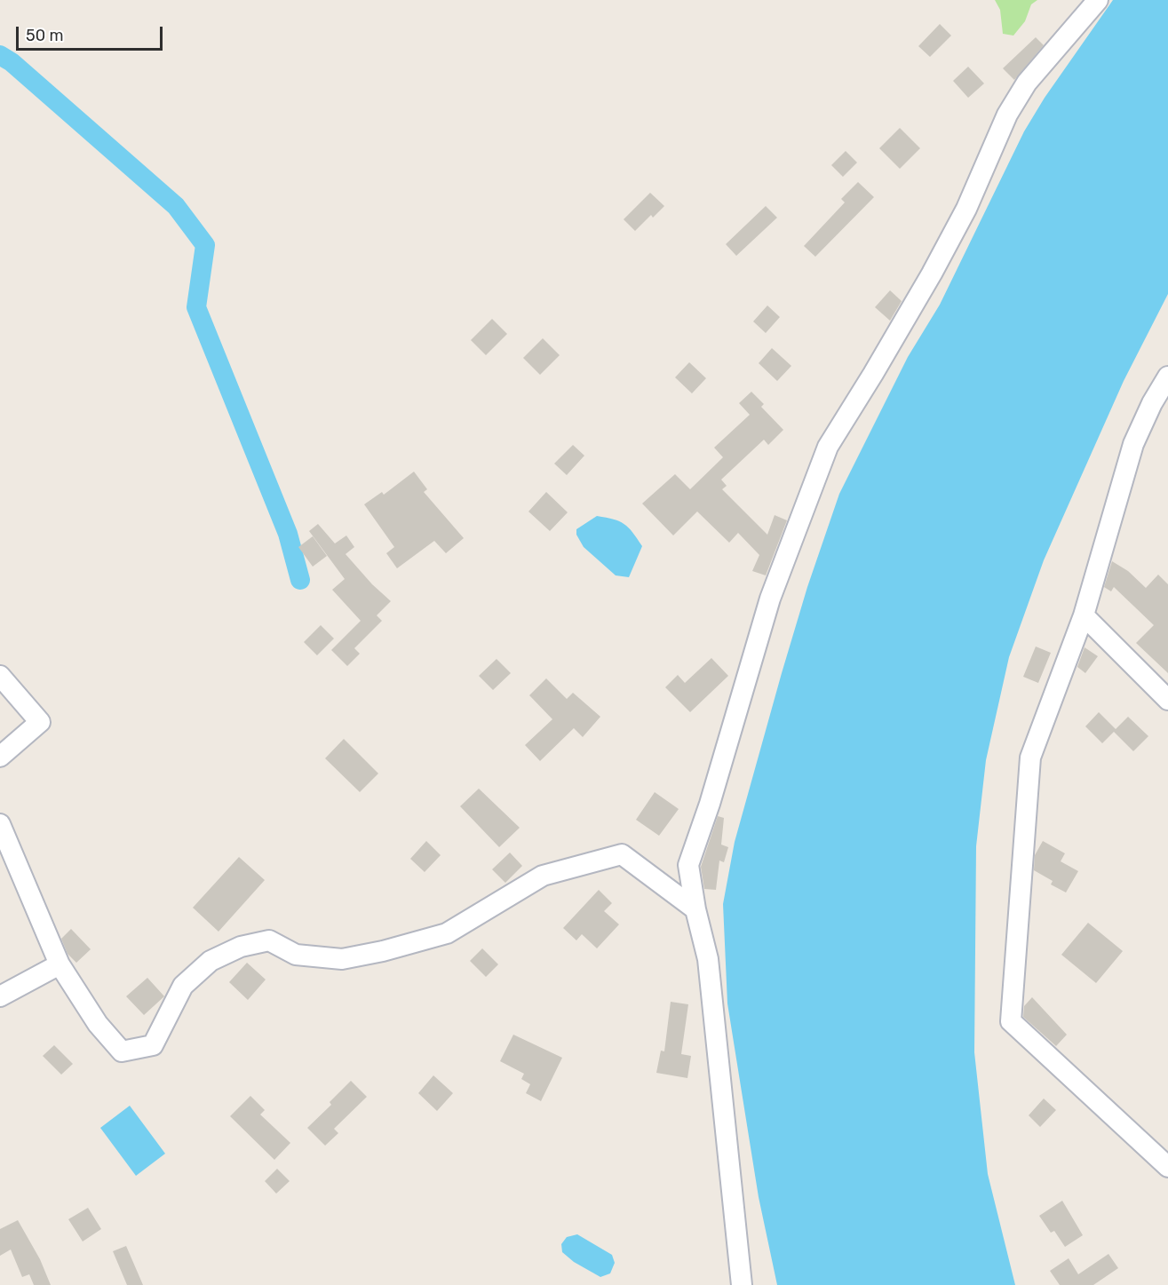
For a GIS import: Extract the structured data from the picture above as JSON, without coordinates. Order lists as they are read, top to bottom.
{
  "scale_bar": "50 m"
}
